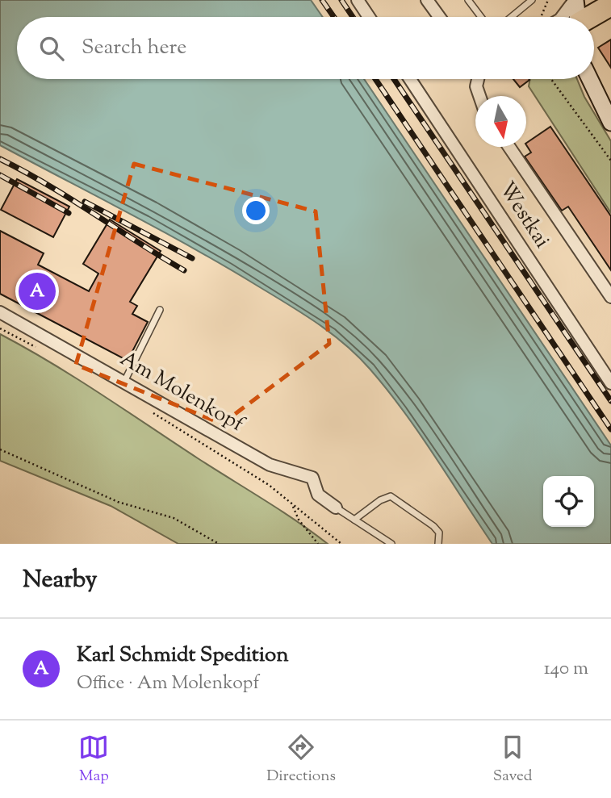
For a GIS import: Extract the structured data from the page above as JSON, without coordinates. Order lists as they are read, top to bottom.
{
  "streets": {
    "street": ["Westkai", "Am Molenkopf"]
  },
  "north": "bottom",
  "page": {
    "search": "Search here",
    "pins": "A",
    "heading": "Nearby",
    "list": [
      {
        "mark": "A",
        "name": "Karl Schmidt Spedition",
        "note": "Office · Am Molenkopf",
        "value": "140 m"
      }
    ],
    "nav": ["Map", "Directions", "Saved"]
  }
}
